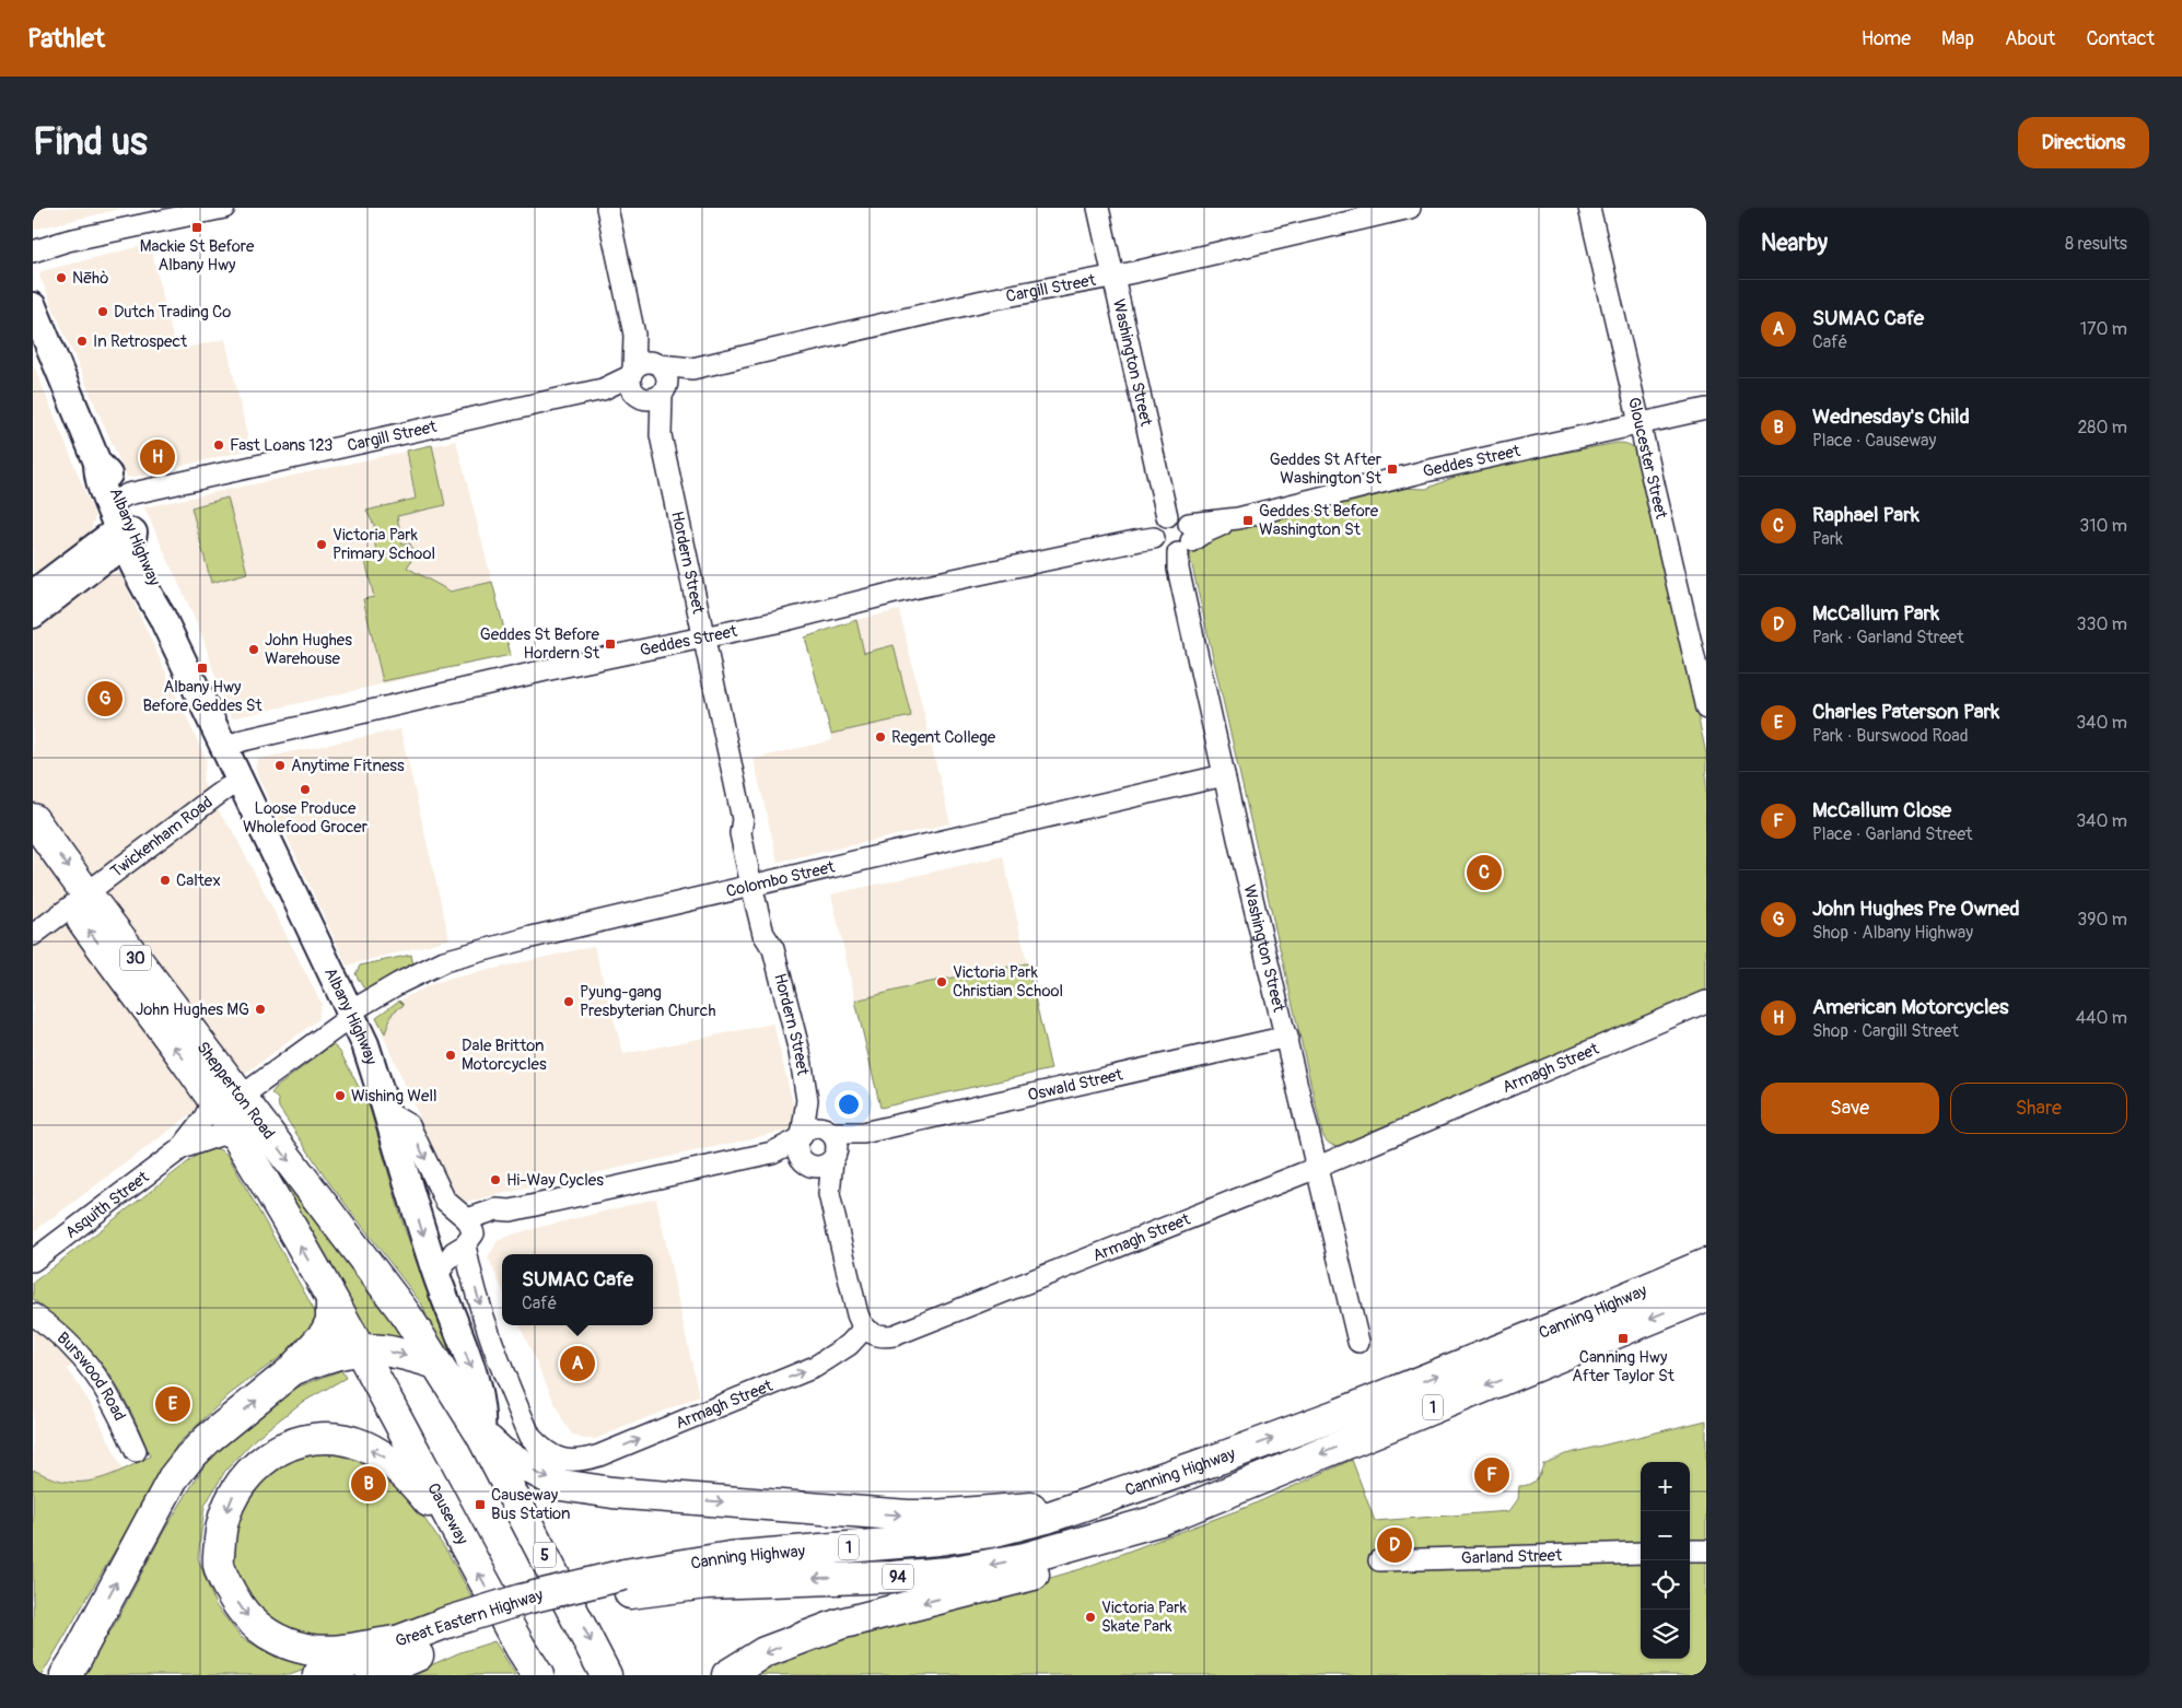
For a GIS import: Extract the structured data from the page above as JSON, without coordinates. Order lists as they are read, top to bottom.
{
  "streets": {
    "highway": [
      "30",
      "Shepperton Road",
      "Canning Highway",
      "1",
      "Causeway",
      "5",
      "94",
      "Great Eastern Highway"
    ],
    "main road": ["Albany Highway"],
    "street": [
      "Cargill Street",
      "Washington Street",
      "Gloucester Street",
      "Geddes Street",
      "Hordern Street",
      "Twickenham Road",
      "Colombo Street",
      "Armagh Street",
      "Oswald Street",
      "Asquith Street",
      "Burswood Road",
      "Garland Street"
    ]
  },
  "crossings": [
    ["Cargill Street", "Washington Street"],
    ["Cargill Street", "Albany Highway"],
    ["Cargill Street", "Hordern Street"],
    ["Washington Street", "Geddes Street"],
    ["Washington Street", "Colombo Street"],
    ["Washington Street", "Armagh Street"],
    ["Washington Street", "Oswald Street"],
    ["Gloucester Street", "Geddes Street"],
    ["Geddes Street", "Albany Highway"],
    ["Geddes Street", "Hordern Street"],
    ["Albany Highway", "Twickenham Road"],
    ["Albany Highway", "Colombo Street"],
    ["Albany Highway", "5"],
    ["Hordern Street", "Colombo Street"],
    ["Hordern Street", "Armagh Street"],
    ["Hordern Street", "Oswald Street"],
    ["Twickenham Road", "Shepperton Road"],
    ["Armagh Street", "Oswald Street"],
    ["Shepperton Road", "Asquith Street"],
    ["Shepperton Road", "Causeway"],
    ["Shepperton Road", "5"],
    ["Canning Highway", "Great Eastern Highway"]
  ],
  "places": {
    "transit": [
      "Mackie St Before Albany Hwy",
      "Geddes St After Washington St",
      "Geddes St Before Washington St",
      "Geddes St Before Hordern St",
      "Albany Hwy Before Geddes St",
      "Canning Hwy After Taylor St",
      "Causeway Bus Station"
    ],
    "other": [
      "Nēhò",
      "Dutch Trading Co",
      "In Retrospect",
      "Fast Loans 123",
      "Victoria Park Primary School",
      "John Hughes Warehouse",
      "Regent College",
      "Anytime Fitness",
      "Loose Produce Wholefood Grocer",
      "Caltex",
      "Victoria Park Christian School",
      "Pyung-gang Presbyterian Church",
      "John Hughes MG",
      "Dale Britton Motorcycles",
      "Wishing Well",
      "Hi-Way Cycles",
      "Victoria Park Skate Park"
    ]
  },
  "page": {
    "header": "Pathlet",
    "nav": [
      "Home",
      "Map",
      "About",
      "Contact"
    ],
    "buttons": [
      "Directions",
      ["Save", "Share"]
    ],
    "title": "Find us",
    "heading": ["Nearby", "8 results"],
    "list": [
      {
        "mark": "A",
        "name": "SUMAC Cafe",
        "note": "Café",
        "value": "170 m"
      },
      {
        "mark": "B",
        "name": "Wednesday's Child",
        "note": "Place · Causeway",
        "value": "280 m"
      },
      {
        "mark": "C",
        "name": "Raphael Park",
        "note": "Park",
        "value": "310 m"
      },
      {
        "mark": "D",
        "name": "McCallum Park",
        "note": "Park · Garland Street",
        "value": "330 m"
      },
      {
        "mark": "E",
        "name": "Charles Paterson Park",
        "note": "Park · Burswood Road",
        "value": "340 m"
      },
      {
        "mark": "F",
        "name": "McCallum Close",
        "note": "Place · Garland Street",
        "value": "340 m"
      },
      {
        "mark": "G",
        "name": "John Hughes Pre Owned",
        "note": "Shop · Albany Highway",
        "value": "390 m"
      },
      {
        "mark": "H",
        "name": "American Motorcycles",
        "note": "Shop · Cargill Street",
        "value": "440 m"
      }
    ],
    "pins": [
      "H",
      "G",
      "C",
      "A",
      "E",
      "F",
      "B",
      "D"
    ],
    "popup": ["SUMAC Cafe", "Café"],
    "map_buttons": ["+", "−"]
  }
}
